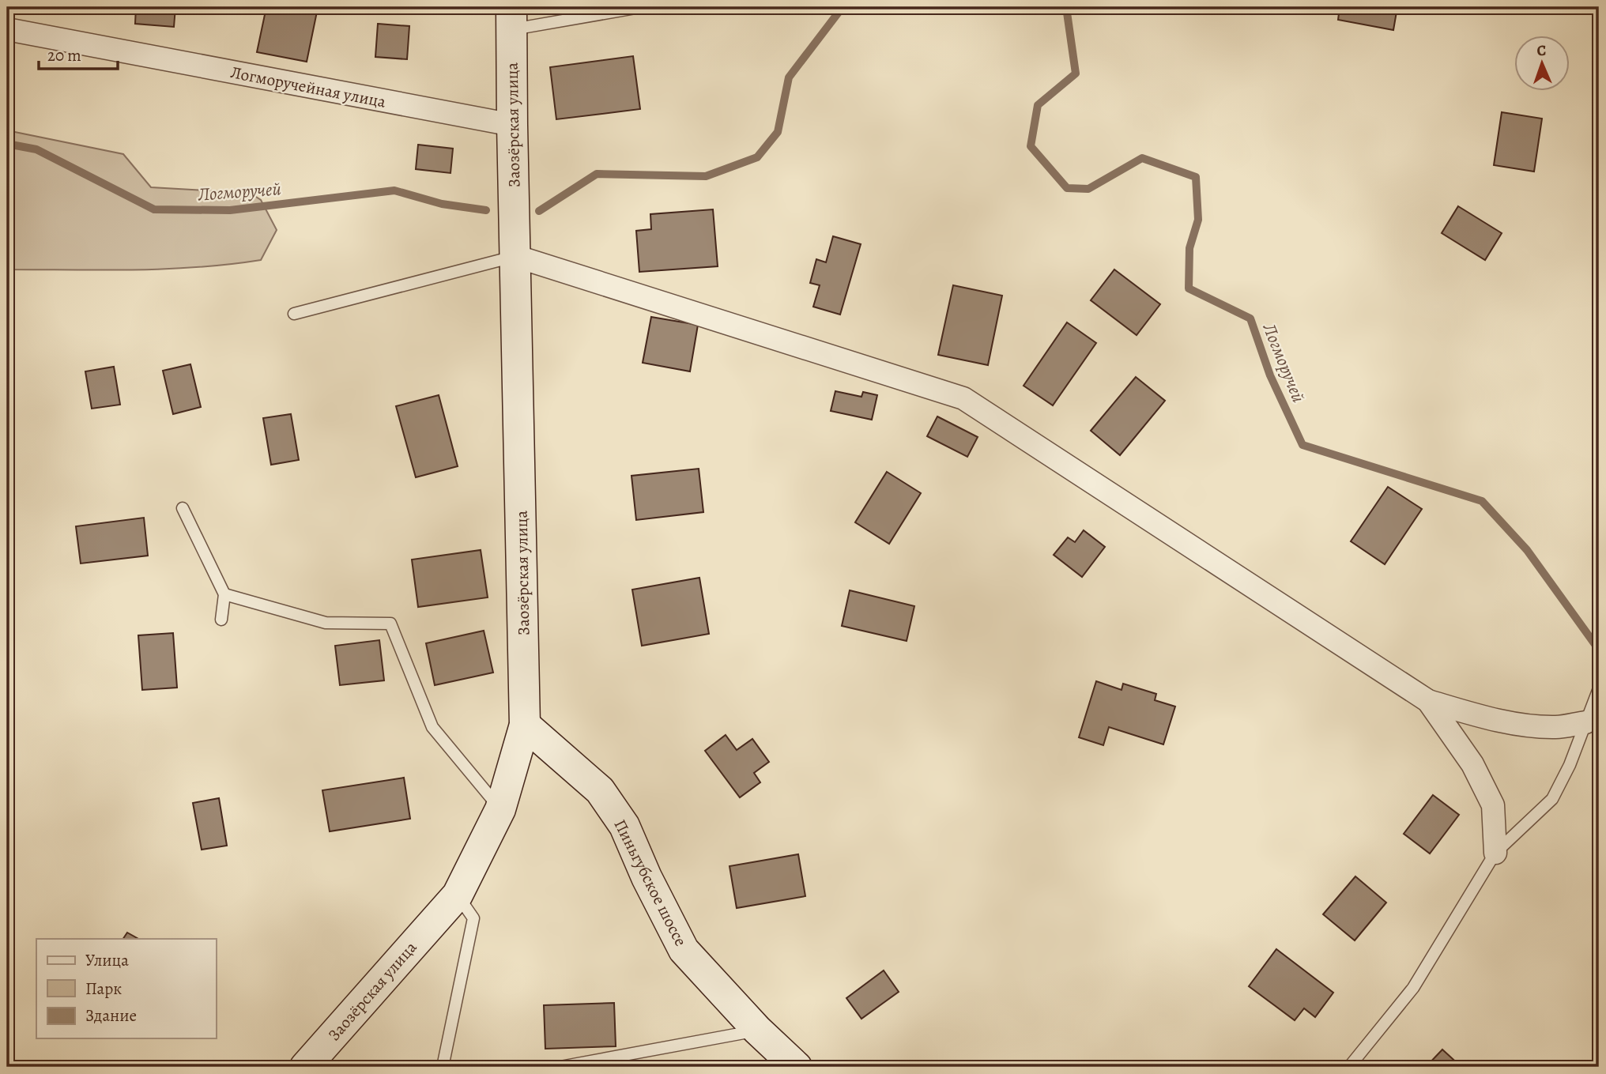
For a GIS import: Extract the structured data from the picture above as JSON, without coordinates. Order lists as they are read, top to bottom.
{
  "streets": {
    "street": ["Логморучейная улица", "Заозёрская улица", "Пиньгубское шоссе"]
  },
  "crossings": [
    ["Логморучейная улица", "Заозёрская улица"],
    ["Заозёрская улица", "Пиньгубское шоссе"]
  ],
  "water": ["Логморучей"],
  "legend": ["Улица", "Парк", "Здание"],
  "scale_bar": "20 m",
  "north": "top"
}
